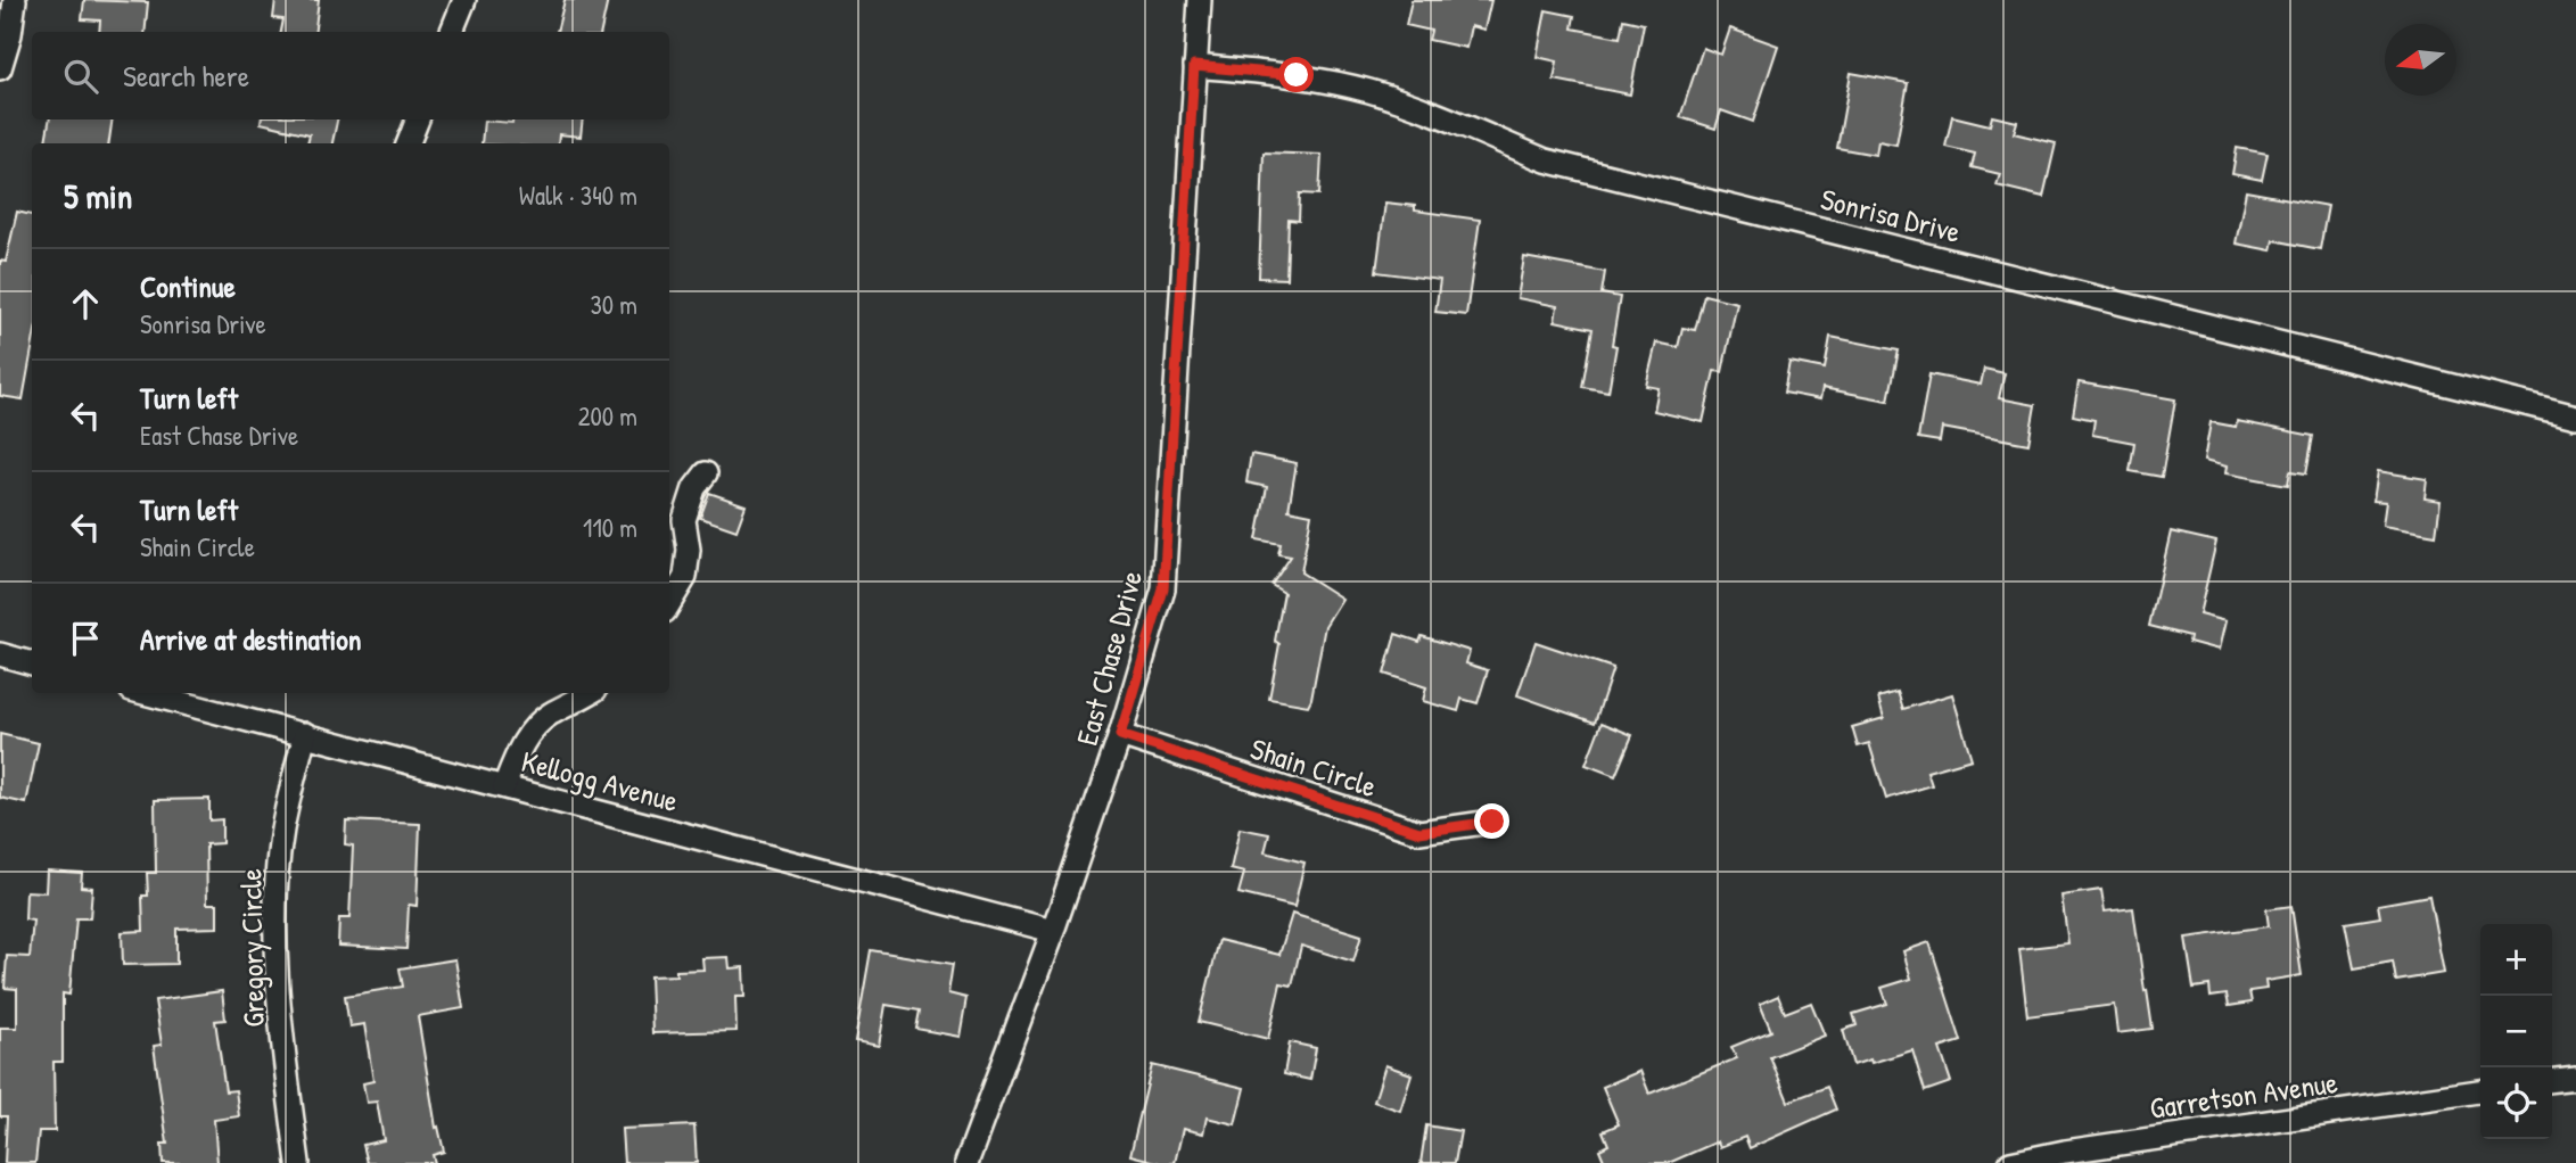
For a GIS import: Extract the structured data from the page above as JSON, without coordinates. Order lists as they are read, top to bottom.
{
  "streets": {
    "street": [
      "Sonrisa Drive",
      "East Chase Drive",
      "Shain Circle",
      "Kellogg Avenue",
      "Gregory Circle",
      "Garretson Avenue"
    ]
  },
  "crossings": [
    ["Sonrisa Drive", "East Chase Drive"],
    ["East Chase Drive", "Shain Circle"],
    ["East Chase Drive", "Kellogg Avenue"],
    ["Kellogg Avenue", "Gregory Circle"]
  ],
  "north": "left",
  "page": {
    "search": "Search here",
    "heading": ["5 min", "Walk · 340 m"],
    "list": [
      ["Continue", "Sonrisa Drive", "30 m"],
      ["Turn left", "East Chase Drive", "200 m"],
      ["Turn left", "Shain Circle", "110 m"],
      "Arrive at destination"
    ],
    "map_buttons": ["+", "−"]
  }
}
